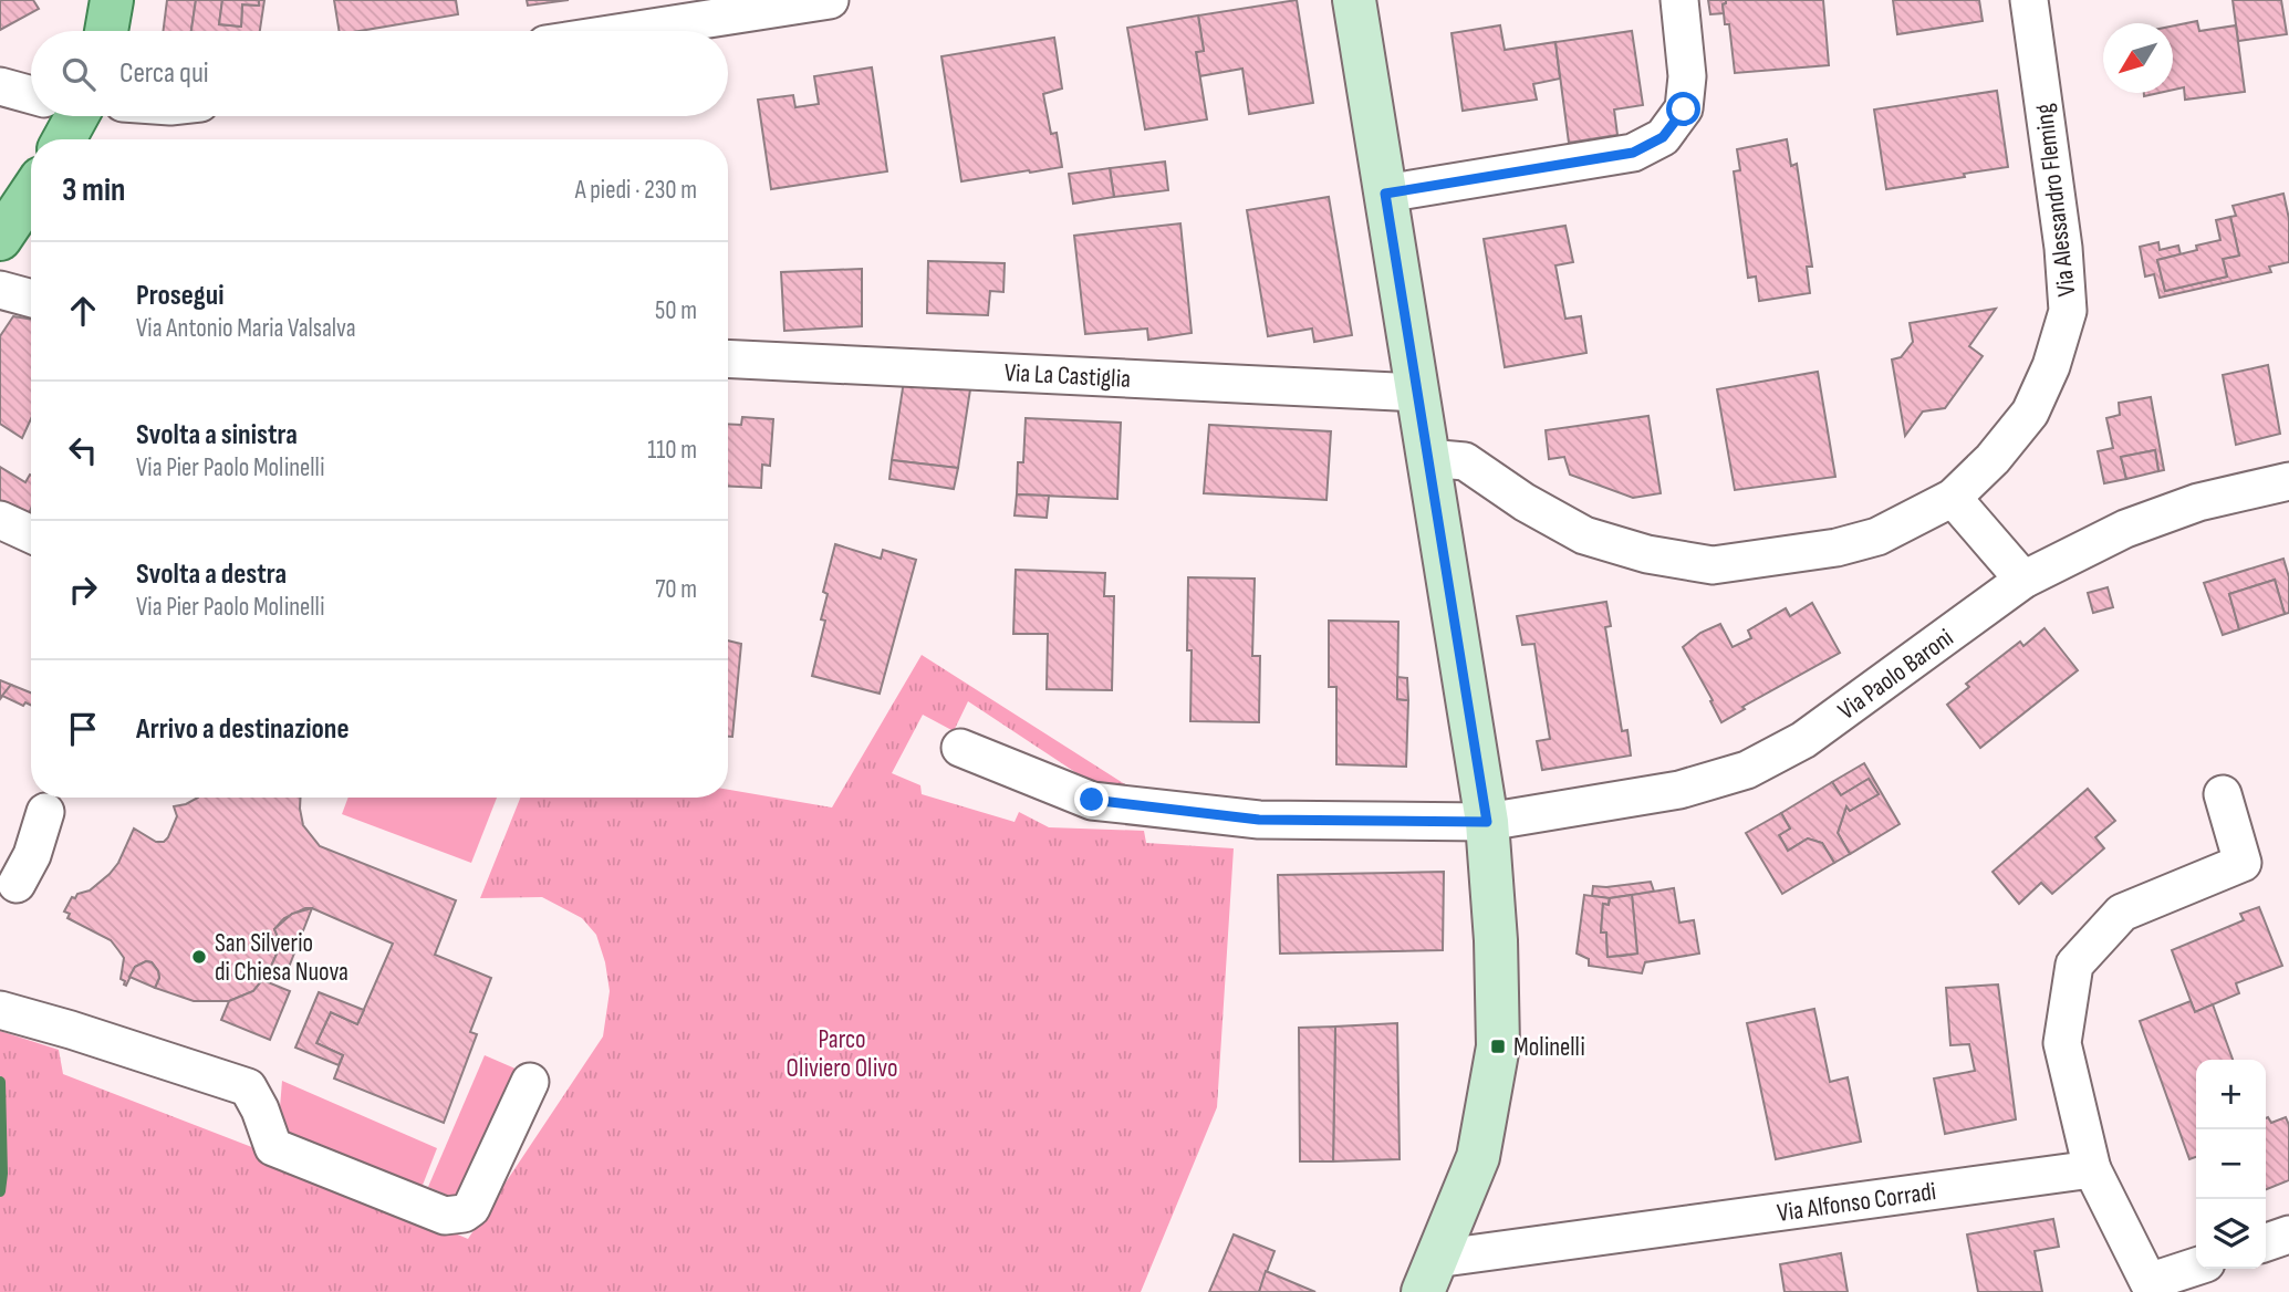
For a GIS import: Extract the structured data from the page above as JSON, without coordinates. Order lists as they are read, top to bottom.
{
  "streets": {
    "street": [
      "Via Alessandro Fleming",
      "Via La Castiglia",
      "Via Paolo Baroni",
      "Via Alfonso Corradi"
    ]
  },
  "parks": ["Parco Oliviero Olivo"],
  "places": {
    "other": ["San Silverio di Chiesa Nuova"],
    "transit": ["Molinelli"]
  },
  "north": "bottom left",
  "page": {
    "search": "Cerca qui",
    "heading": ["3 min", "A piedi · 230 m"],
    "list": [
      ["Prosegui", "Via Antonio Maria Valsalva", "50 m"],
      ["Svolta a sinistra", "Via Pier Paolo Molinelli", "110 m"],
      ["Svolta a destra", "Via Pier Paolo Molinelli", "70 m"],
      "Arrivo a destinazione"
    ],
    "map_buttons": ["+", "−"]
  }
}
